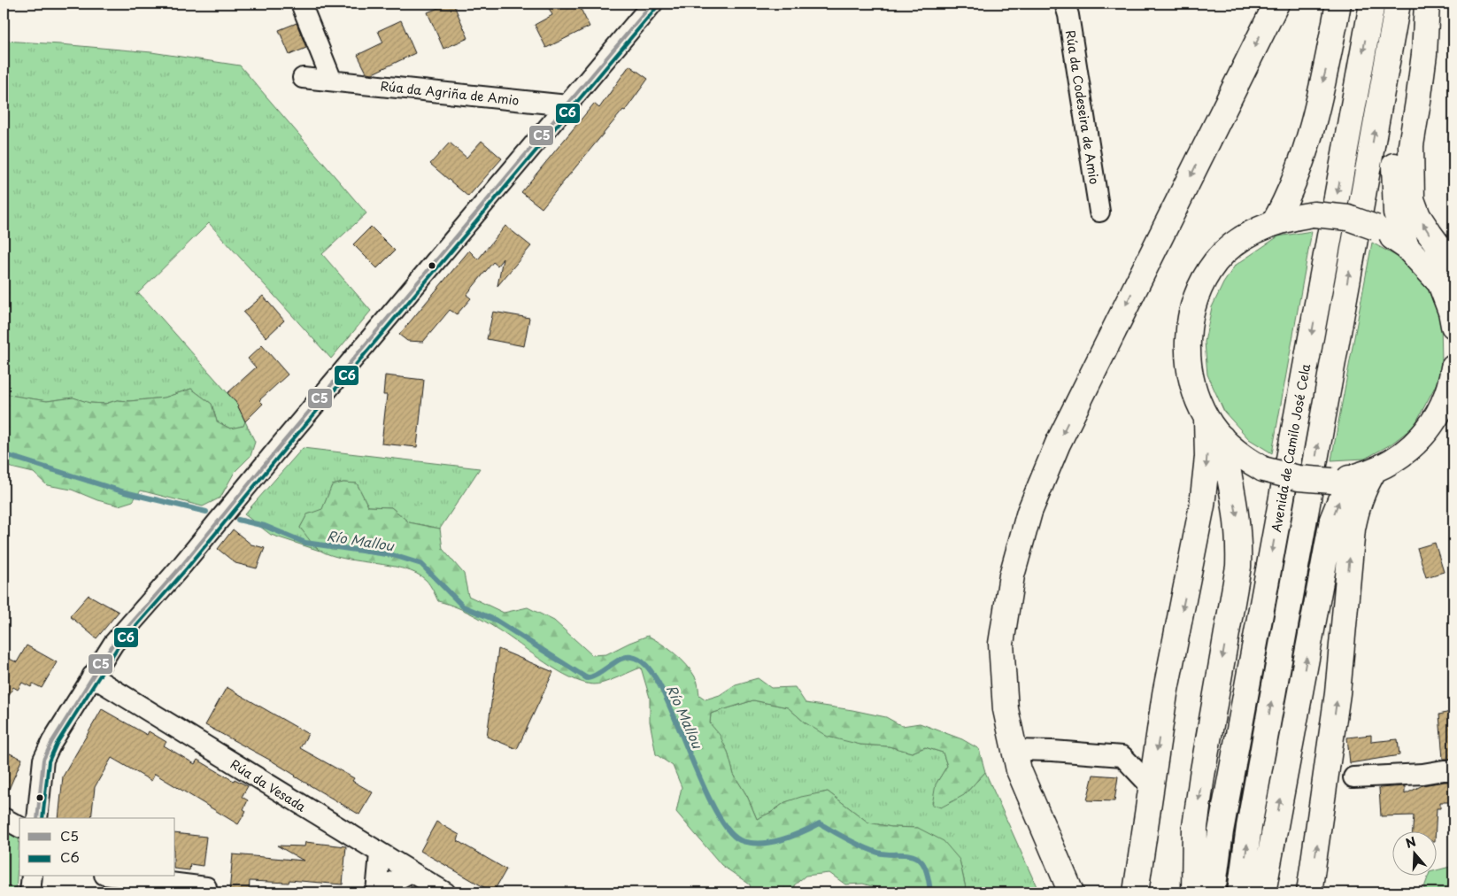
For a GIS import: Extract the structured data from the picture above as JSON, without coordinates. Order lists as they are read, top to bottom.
{
  "streets": {
    "highway": ["Avenida de Camilo José Cela"],
    "street": ["Rúa da Agriña de Amio", "Rúa da Codeseira de Amio", "Rúa da Vesada"]
  },
  "water": ["Río Mallou"],
  "lines": ["transit line C5", "transit line C6"],
  "legend": ["C5", "C6"],
  "north": "top"
}
